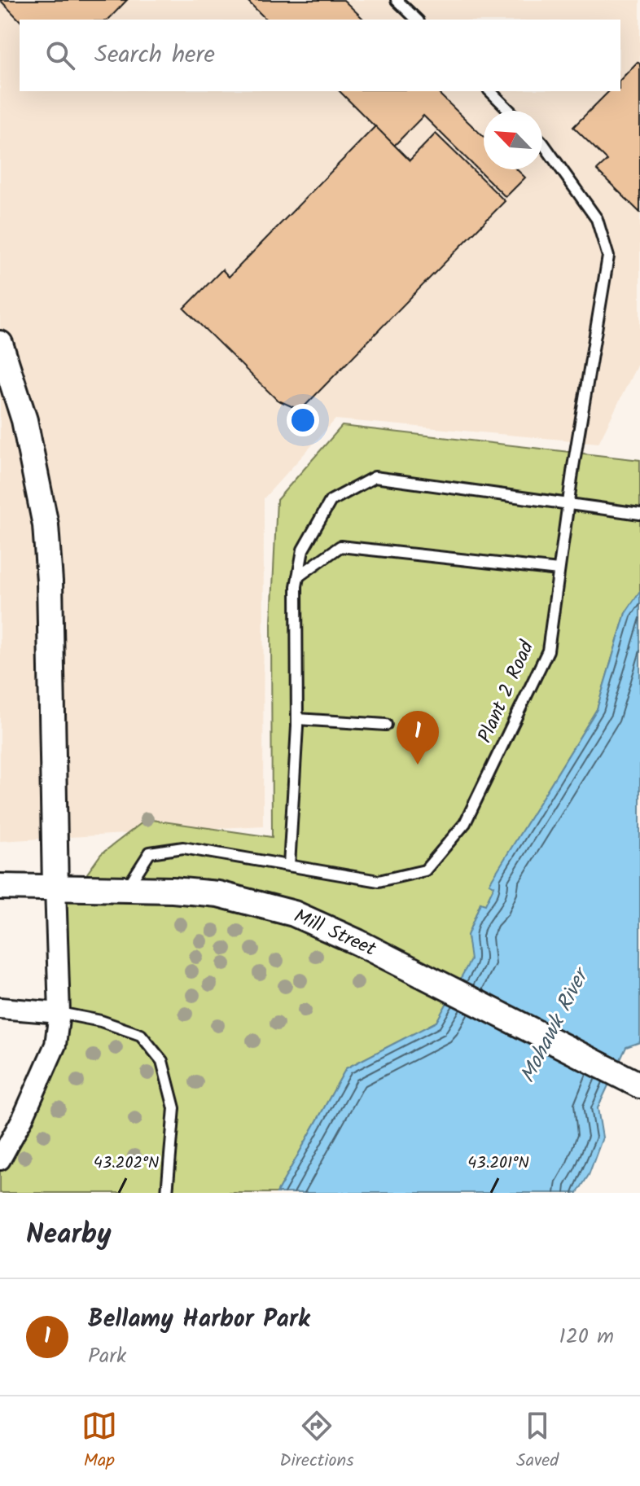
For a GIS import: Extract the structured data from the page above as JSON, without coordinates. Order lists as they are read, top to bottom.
{
  "streets": {
    "street": ["Mill Street"],
    "lane": ["Plant 2 Road"]
  },
  "crossings": [
    ["Plant 2 Road", "Mill Street"]
  ],
  "water": ["Mohawk River"],
  "north": "top left",
  "page": {
    "search": "Search here",
    "pins": "1",
    "heading": "Nearby",
    "list": [
      {
        "mark": "1",
        "name": "Bellamy Harbor Park",
        "note": "Park",
        "value": "120 m"
      }
    ],
    "nav": ["Map", "Directions", "Saved"]
  },
  "coordinates": ["43.202°N", "43.201°N"]
}
